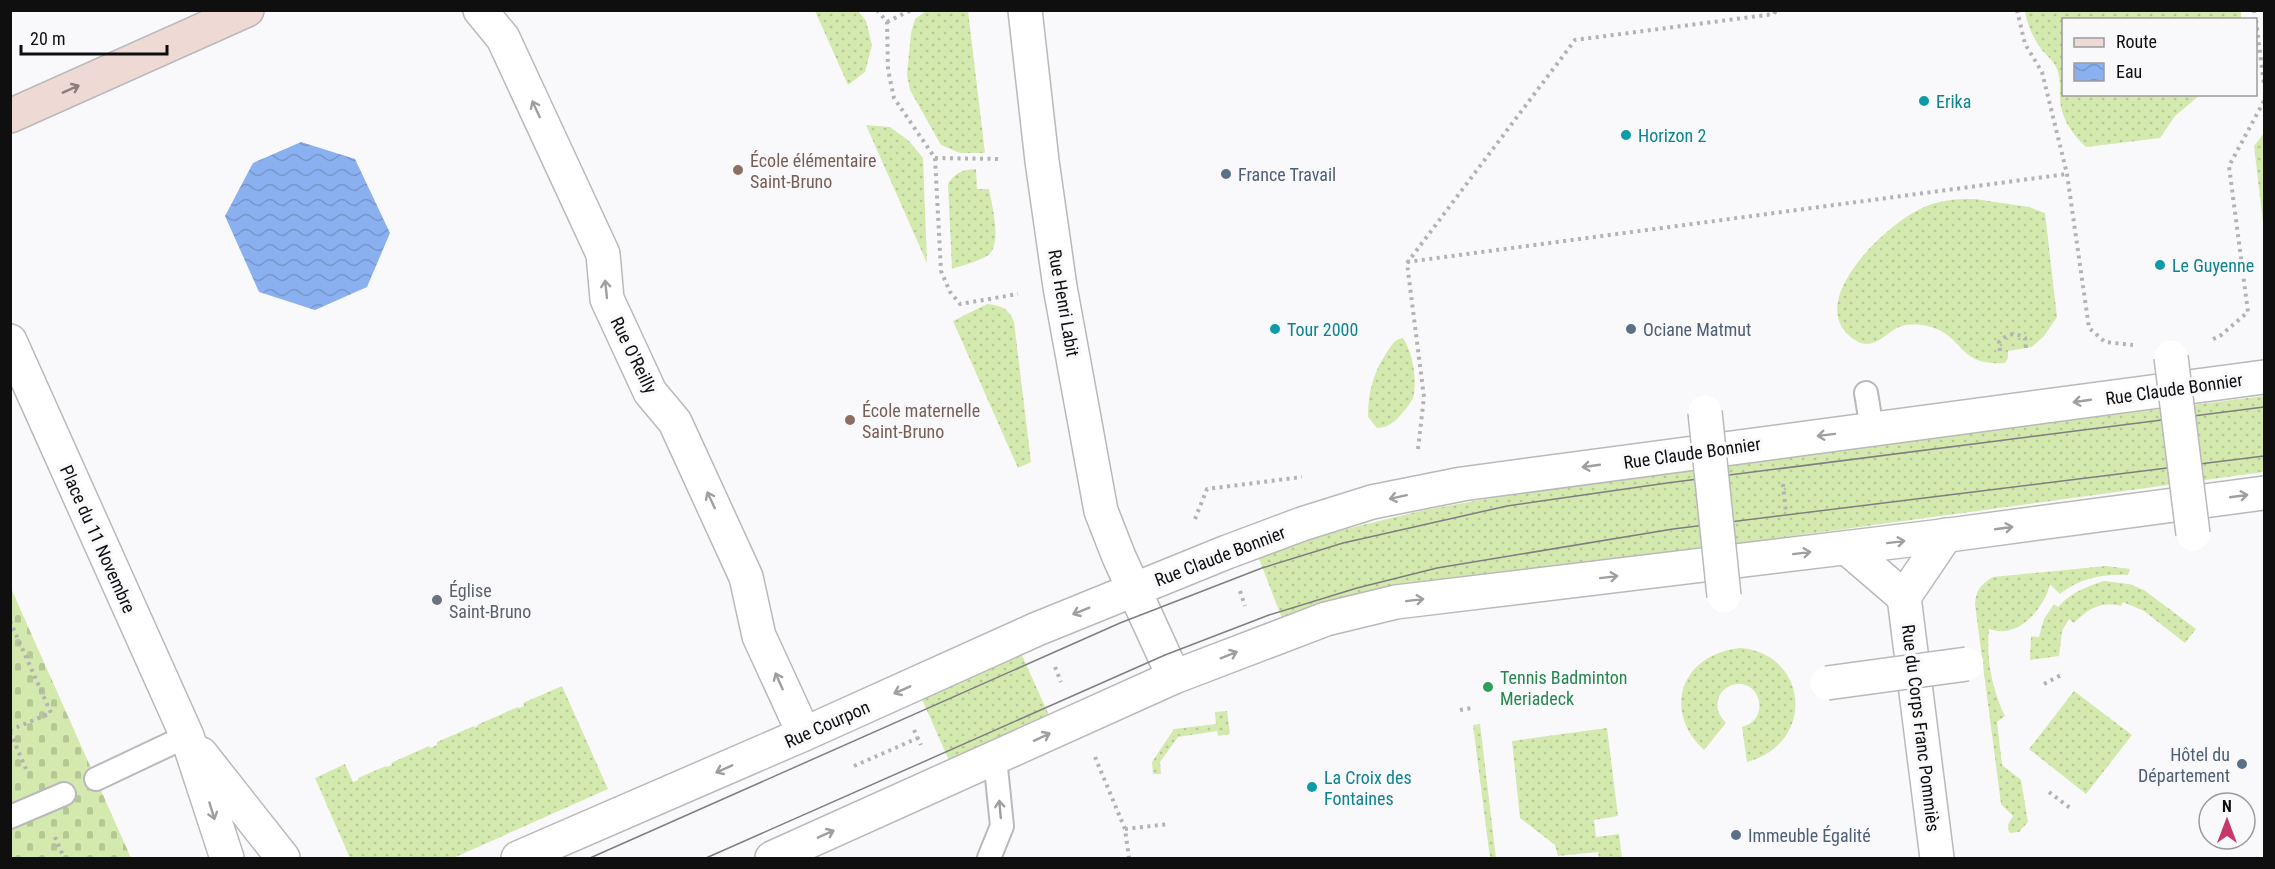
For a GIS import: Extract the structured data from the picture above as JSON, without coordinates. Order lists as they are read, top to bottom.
{
  "streets": {
    "street": [
      "Rue Henri Labit",
      "Rue O'Reilly",
      "Rue Claude Bonnier",
      "Place du 11 Novembre",
      "Rue Courpon",
      "Rue du Corps Franc Pommiès"
    ]
  },
  "crossings": [
    ["Rue Henri Labit", "Rue Claude Bonnier"],
    ["Rue Henri Labit", "Rue Courpon"],
    ["Rue O'Reilly", "Rue Courpon"],
    ["Rue Claude Bonnier", "Rue Courpon"]
  ],
  "one_way": ["Rue O'Reilly"],
  "places": [
    "Erika",
    "Horizon 2",
    "École élémentaire Saint-Bruno",
    "France Travail",
    "Le Guyenne",
    "Tour 2000",
    "Ociane Matmut",
    "École maternelle Saint-Bruno",
    "Église Saint-Bruno",
    "Tennis Badminton Meriadeck",
    "Hôtel du Département",
    "La Croix des Fontaines",
    "Immeuble Égalité"
  ],
  "legend": ["Route", "Eau"],
  "scale_bar": "20 m",
  "north": "top"
}
